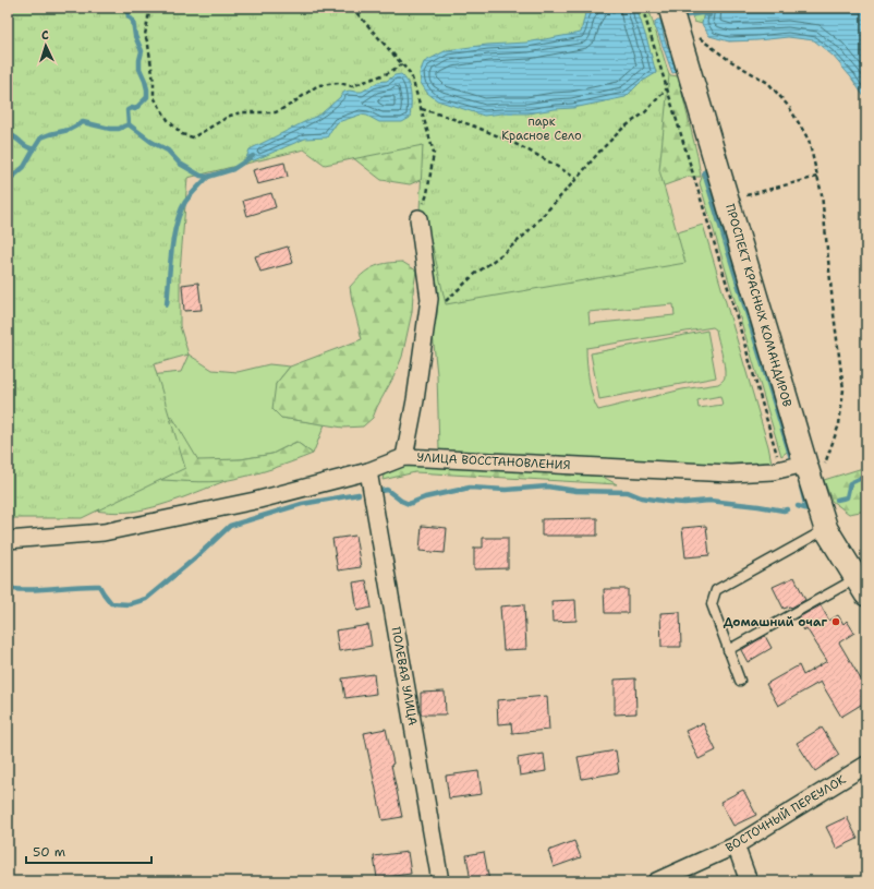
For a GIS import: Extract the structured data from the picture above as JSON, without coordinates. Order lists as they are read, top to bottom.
{
  "streets": {
    "street": [
      "ПРОСПЕКТ КРАСНЫХ КОМАНДИРОВ",
      "УЛИЦА ВОССТАНОВЛЕНИЯ",
      "ПОЛЕВАЯ УЛИЦА",
      "ВОСТОЧНЫЙ ПЕРЕУЛОК"
    ]
  },
  "crossings": [
    ["ПРОСПЕКТ КРАСНЫХ КОМАНДИРОВ", "УЛИЦА ВОССТАНОВЛЕНИЯ"],
    ["УЛИЦА ВОССТАНОВЛЕНИЯ", "ПОЛЕВАЯ УЛИЦА"]
  ],
  "parks": ["парк Красное Село"],
  "places": ["Домашний очаг"],
  "scale_bar": "50 m",
  "north": "top"
}
